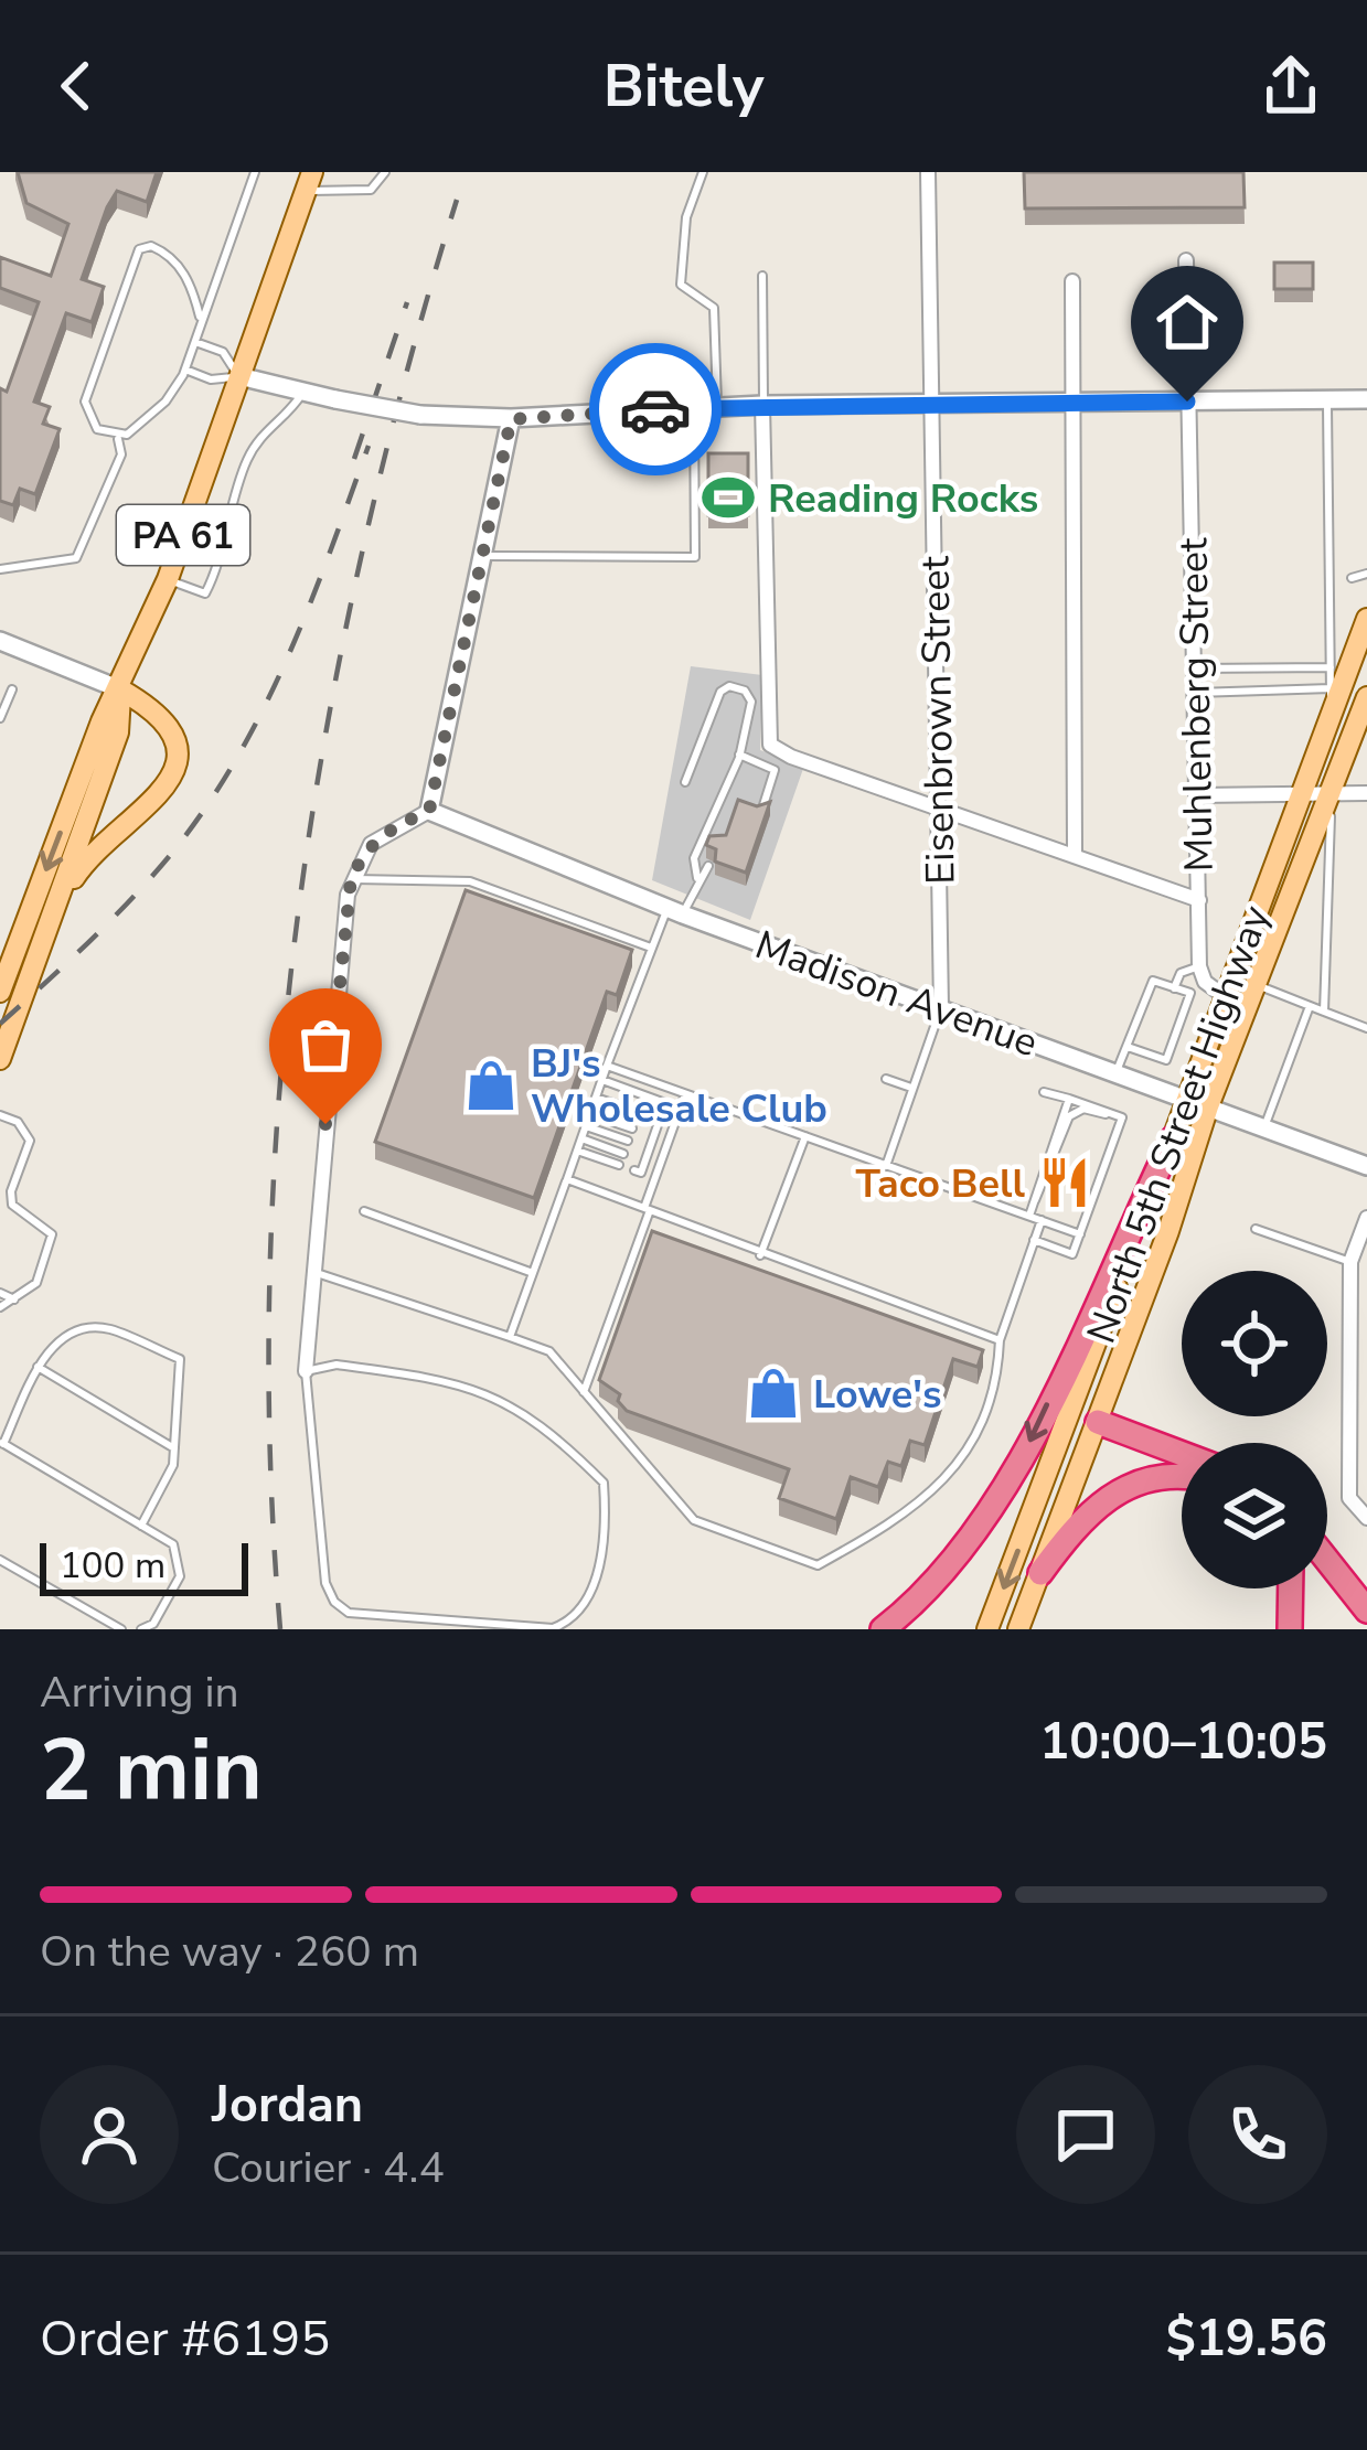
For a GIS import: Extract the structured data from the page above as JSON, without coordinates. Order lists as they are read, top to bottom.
{
  "streets": {
    "main road": ["PA 61", "North 5th Street Highway"],
    "street": ["Muhlenberg Street", "Eisenbrown Street", "Madison Avenue"]
  },
  "crossings": [
    ["Eisenbrown Street", "Madison Avenue"],
    ["Madison Avenue", "North 5th Street Highway"]
  ],
  "places": {
    "sports": ["Reading Rocks"],
    "shop": ["BJ's Wholesale Club", "Lowe's"],
    "restaurant": ["Taco Bell"]
  },
  "scale_bar": "100 m",
  "page": {
    "header": "Bitely",
    "scale": "100 m",
    "heading": ["2 min", "Arriving in", "10:00–10:05"],
    "panel": [
      "Jordan",
      "Courier · 4.4",
      "Order #6195",
      "$19.56"
    ],
    "bar": "On the way · 260 m"
  }
}
